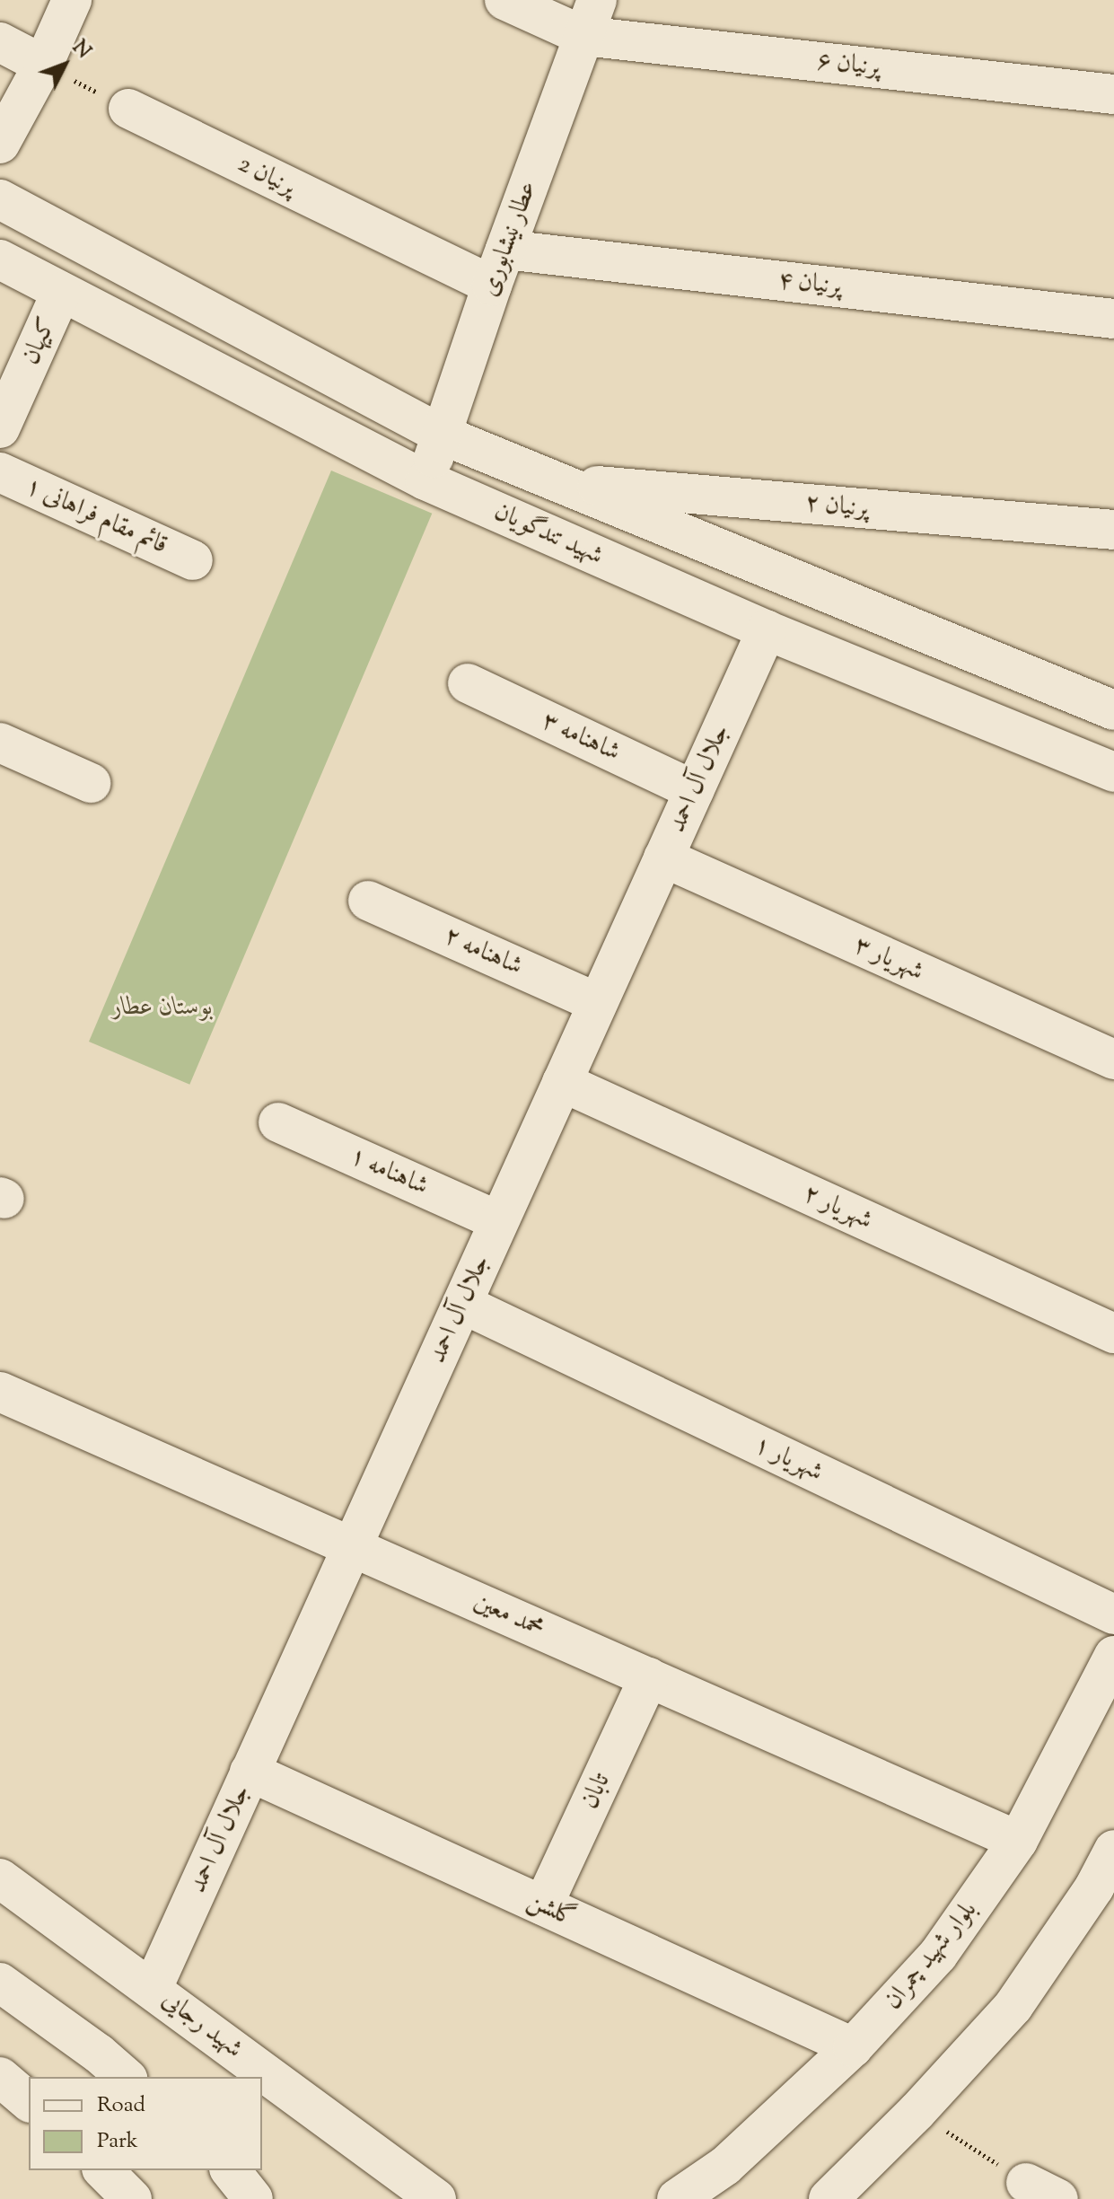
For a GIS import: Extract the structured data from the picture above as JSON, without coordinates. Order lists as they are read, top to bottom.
{
  "streets": {
    "street": [
      "پرنیان ۶",
      "پرنیان 2",
      "عطار نیشابوری",
      "پرنیان ۴",
      "کیهان",
      "پرنیان ۲",
      "قائم مقام فراهانی ۱",
      "شهید تندگویان",
      "شاهنامه ۳",
      "جلال آل احمد",
      "شاهنامه ۲",
      "شهریار ۳",
      "شاهنامه ۱",
      "شهریار ۲",
      "شهریار ۱",
      "محمد معین",
      "تابان",
      "گلشن",
      "بلوار شهید چمران",
      "شهید رجایی"
    ]
  },
  "crossings": [
    ["پرنیان ۶", "عطار نیشابوری"],
    ["پرنیان 2", "عطار نیشابوری"],
    ["عطار نیشابوری", "پرنیان ۴"],
    ["عطار نیشابوری", "شهید تندگویان"],
    ["کیهان", "شهید تندگویان"],
    ["پرنیان ۲", "شهید تندگویان"],
    ["شهید تندگویان", "جلال آل احمد"],
    ["شاهنامه ۳", "جلال آل احمد"],
    ["جلال آل احمد", "شاهنامه ۲"],
    ["جلال آل احمد", "شهریار ۳"],
    ["جلال آل احمد", "شاهنامه ۱"],
    ["جلال آل احمد", "شهریار ۲"],
    ["جلال آل احمد", "شهریار ۱"],
    ["جلال آل احمد", "محمد معین"],
    ["جلال آل احمد", "گلشن"],
    ["جلال آل احمد", "شهید رجایی"],
    ["محمد معین", "تابان"],
    ["محمد معین", "بلوار شهید چمران"],
    ["تابان", "گلشن"],
    ["گلشن", "بلوار شهید چمران"]
  ],
  "parks": ["بوستان عطار"],
  "legend": ["Road", "Park"],
  "north": "top right"
}
